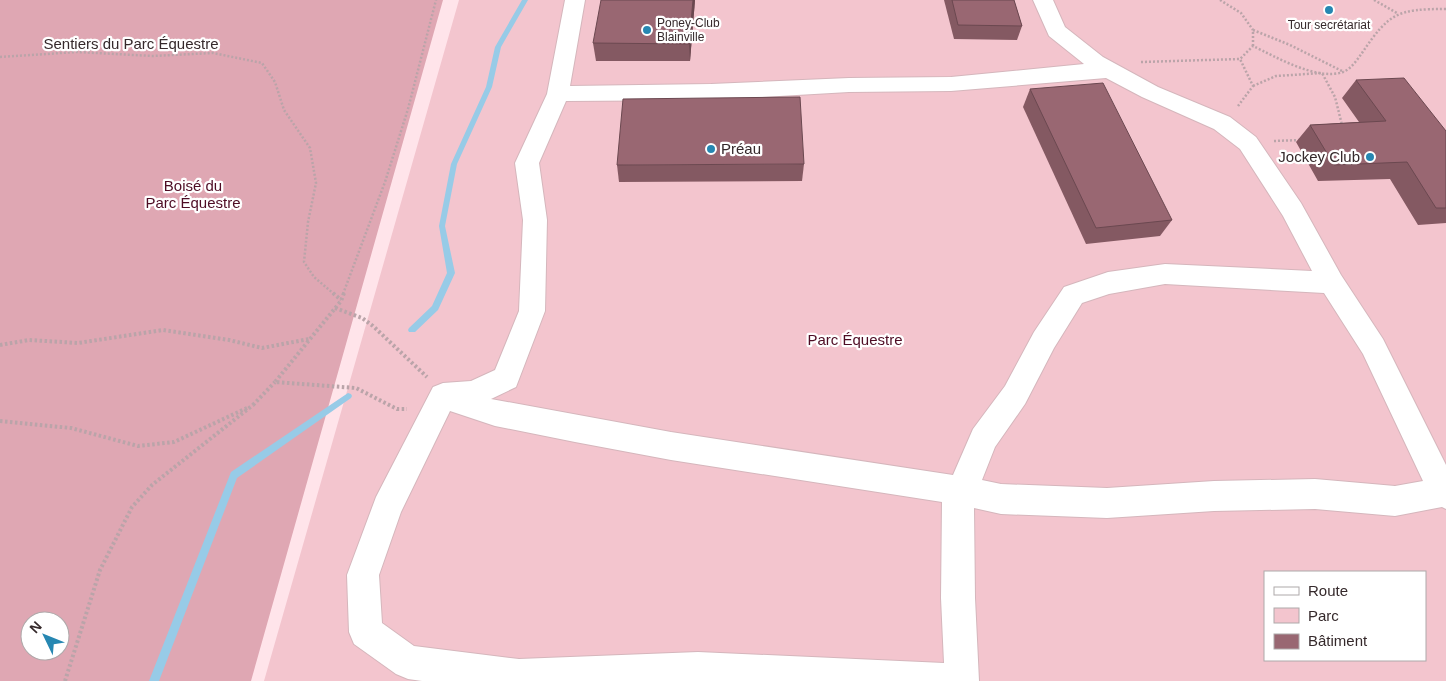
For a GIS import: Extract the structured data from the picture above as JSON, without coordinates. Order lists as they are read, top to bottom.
{
  "streets": {
    "path": ["Sentiers du Parc Équestre"]
  },
  "parks": ["Boisé du Parc Équestre", "Parc Équestre"],
  "places": [
    "Tour secrétariat",
    "Poney-Club Blainville",
    "Préau",
    "Jockey Club"
  ],
  "legend": ["Route", "Parc", "Bâtiment"],
  "north": "top left"
}
